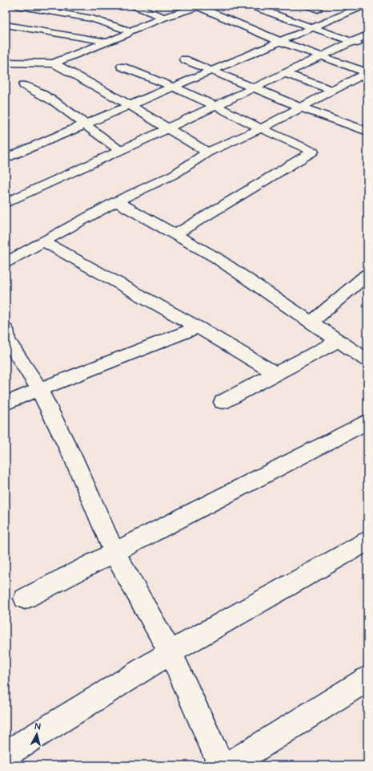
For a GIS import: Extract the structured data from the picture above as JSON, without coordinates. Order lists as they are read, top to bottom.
{
  "north": "top"
}
